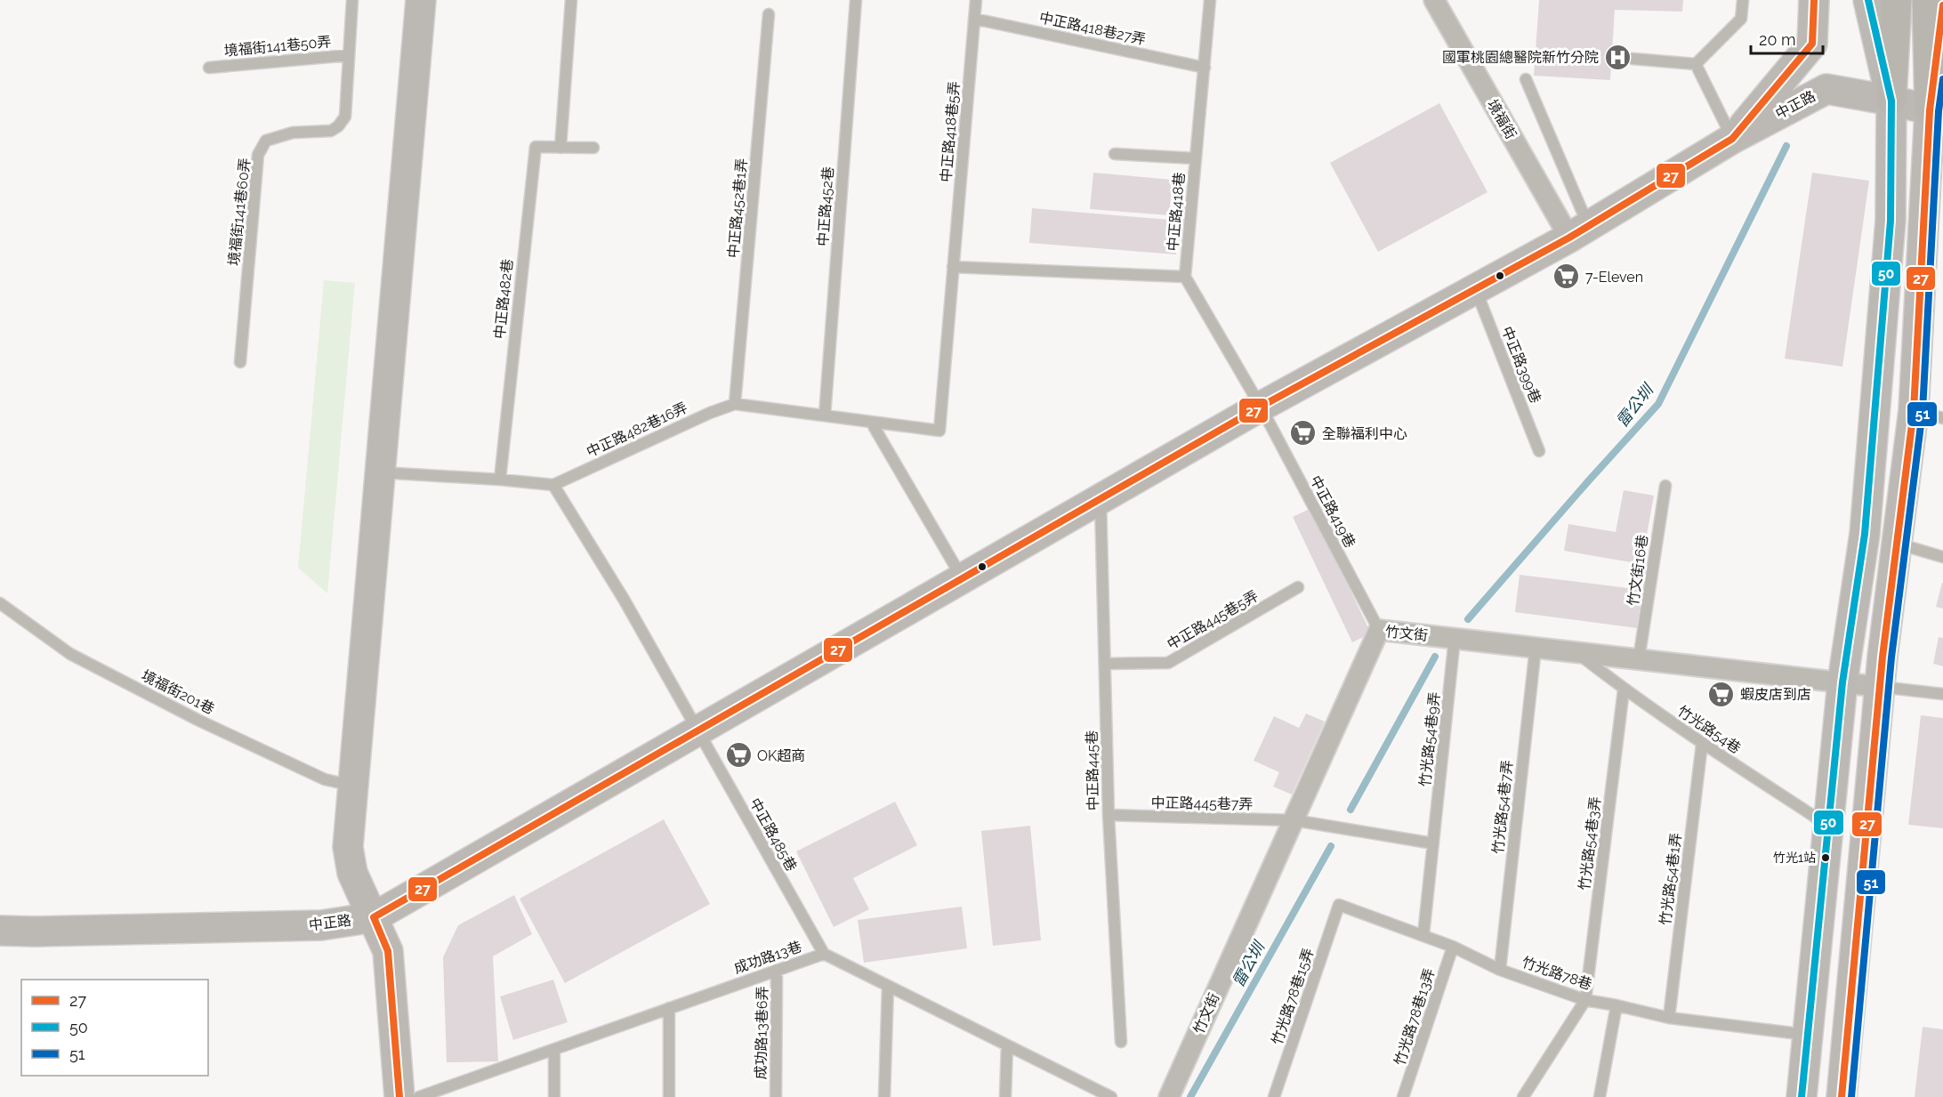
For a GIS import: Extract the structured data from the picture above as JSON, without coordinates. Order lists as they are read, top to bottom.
{
  "streets": {
    "street": ["中正路", "境福街", "竹文街"],
    "lane": [
      "中正路418巷27弄",
      "境福街141巷50弄",
      "中正路418巷5弄",
      "中正路452巷",
      "中正路452巷1弄",
      "境福街141巷60弄",
      "中正路418巷",
      "中正路482巷",
      "中正路399巷",
      "中正路482巷16弄",
      "中正路419巷",
      "竹文街16巷",
      "中正路445巷5弄",
      "境福街201巷",
      "竹光路54巷",
      "竹光路54巷9弄",
      "中正路445巷",
      "中正路445巷7弄",
      "竹光路54巷7弄",
      "中正路485巷",
      "竹光路54巷3弄",
      "竹光路54巷1弄",
      "成功路13巷",
      "竹光路78巷",
      "竹光路78巷15弄",
      "竹光路78巷13弄",
      "成功路13巷6弄"
    ]
  },
  "crossings": [
    ["中正路418巷27弄", "中正路418巷5弄"],
    ["中正路418巷27弄", "中正路418巷"],
    ["境福街141巷50弄", "境福街141巷60弄"],
    ["中正路", "境福街"],
    ["中正路", "中正路399巷"],
    ["中正路", "中正路419巷"],
    ["中正路", "中正路445巷"],
    ["中正路", "中正路485巷"],
    ["中正路452巷1弄", "中正路482巷16弄"],
    ["中正路419巷", "竹文街"],
    ["竹文街16巷", "竹文街"],
    ["中正路445巷5弄", "中正路445巷"],
    ["竹文街", "竹光路54巷"],
    ["竹文街", "竹光路54巷9弄"],
    ["竹文街", "中正路445巷7弄"],
    ["竹文街", "竹光路54巷7弄"],
    ["竹光路54巷", "竹光路54巷3弄"],
    ["竹光路54巷", "竹光路54巷1弄"],
    ["竹光路54巷9弄", "竹光路78巷"],
    ["中正路445巷", "中正路445巷7弄"],
    ["竹光路54巷7弄", "竹光路78巷"],
    ["中正路485巷", "成功路13巷"],
    ["竹光路54巷3弄", "竹光路78巷"],
    ["竹光路54巷1弄", "竹光路78巷"],
    ["成功路13巷", "成功路13巷6弄"],
    ["竹光路78巷", "竹光路78巷15弄"],
    ["竹光路78巷", "竹光路78巷13弄"]
  ],
  "water": ["雷公圳"],
  "places": {
    "hospital": ["國軍桃園總醫院新竹分院"],
    "supermarket": [
      "7-Eleven",
      "全聯福利中心",
      "蝦皮店到店",
      "OK超商"
    ],
    "other": ["竹光1站"]
  },
  "lines": ["transit line 27", "transit line 50", "transit line 51"],
  "legend": ["27", "50", "51"],
  "scale_bar": "20 m"
}
